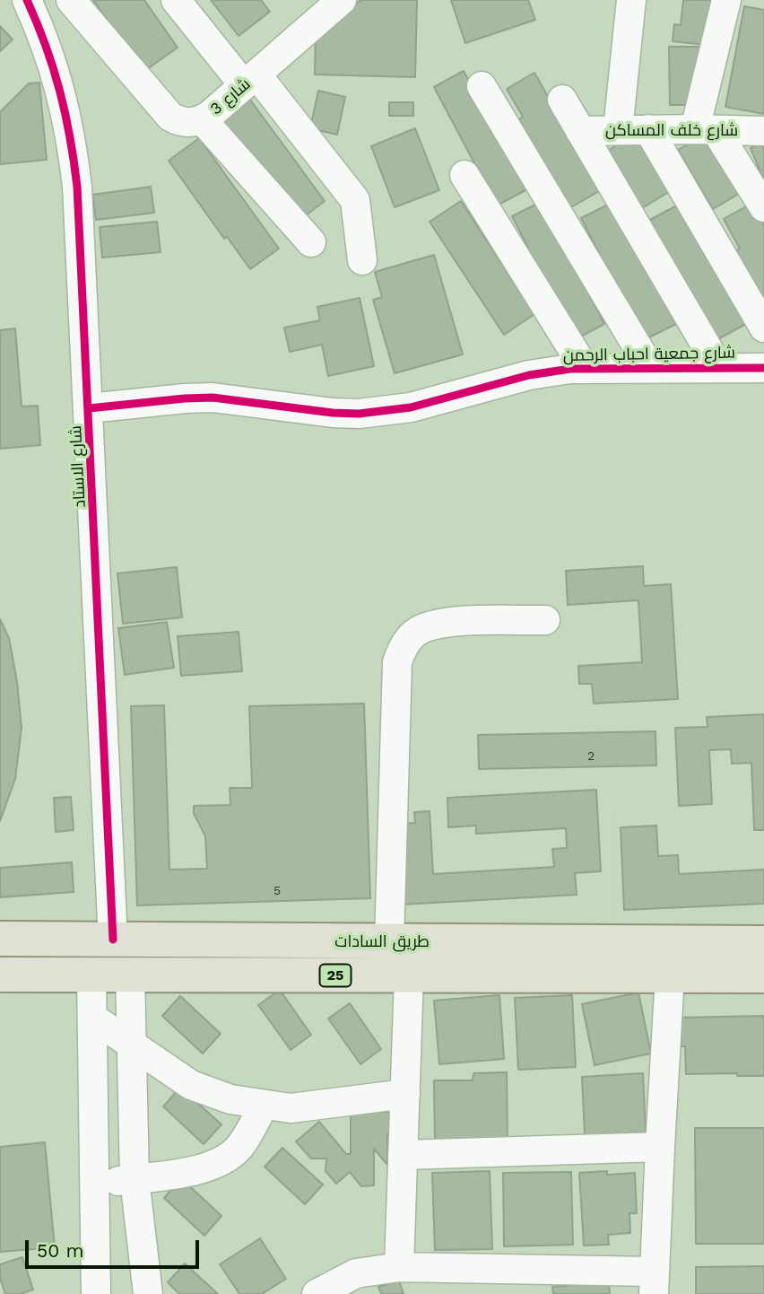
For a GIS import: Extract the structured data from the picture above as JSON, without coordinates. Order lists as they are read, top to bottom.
{
  "streets": {
    "main road": ["طريق السادات", "25"],
    "street": [
      "شارع 3",
      "شارع خلف المساكن",
      "شارع جمعية احباب الرحمن",
      "شارع الاستاد"
    ]
  },
  "crossings": [
    ["شارع جمعية احباب الرحمن", "شارع الاستاد"],
    ["شارع الاستاد", "طريق السادات"]
  ],
  "house_numbers": ["2", "5"],
  "scale_bar": "50 m"
}
